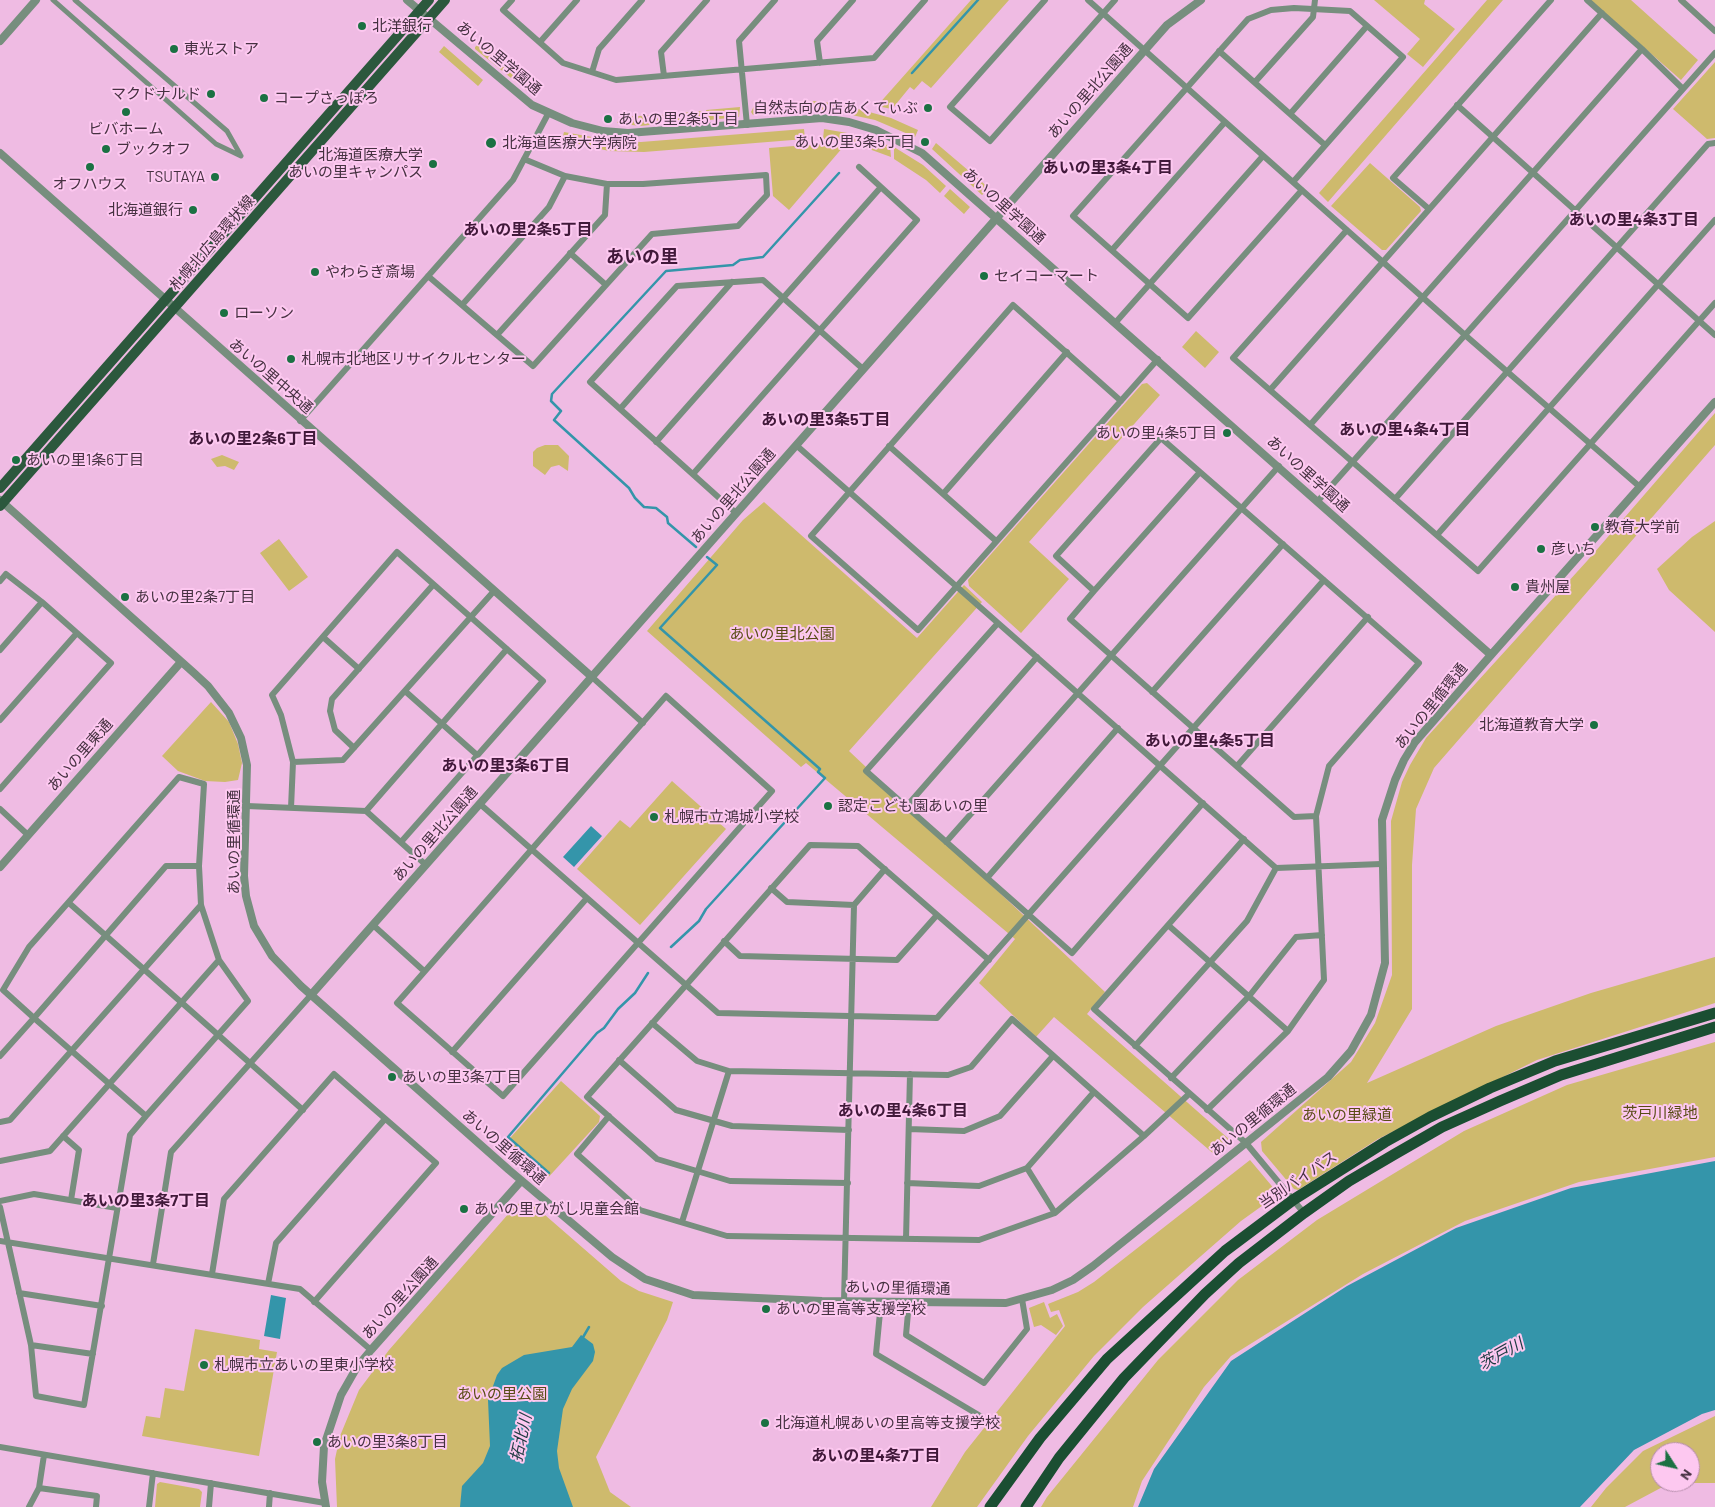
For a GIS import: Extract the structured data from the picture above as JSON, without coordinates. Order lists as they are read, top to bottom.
{
  "streets": {
    "highway": ["当別バイパス"],
    "main road": ["札幌北広島環状線"],
    "street": [
      "あいの里学園通",
      "あいの里北公園通",
      "あいの里中央通",
      "あいの里循環通",
      "あいの里東通",
      "あいの里公園通"
    ]
  },
  "crossings": [
    ["あいの里学園通", "あいの里北公園通"],
    ["あいの里学園通", "札幌北広島環状線"],
    ["あいの里学園通", "あいの里循環通"],
    ["あいの里北公園通", "あいの里中央通"],
    ["あいの里北公園通", "あいの里循環通"],
    ["札幌北広島環状線", "あいの里中央通"],
    ["札幌北広島環状線", "あいの里循環通"],
    ["あいの里循環通", "あいの里東通"],
    ["あいの里循環通", "あいの里公園通"]
  ],
  "districts": [
    "あいの里3条4丁目",
    "あいの里4条3丁目",
    "あいの里2条5丁目",
    "あいの里",
    "あいの里3条5丁目",
    "あいの里4条4丁目",
    "あいの里2条6丁目",
    "あいの里4条5丁目",
    "あいの里3条6丁目",
    "あいの里4条6丁目",
    "あいの里3条7丁目",
    "あいの里4条7丁目"
  ],
  "water": ["茨戸川", "拓北川"],
  "parks": [
    "あいの里北公園",
    "茨戸川緑地",
    "あいの里緑道",
    "あいの里公園"
  ],
  "places": [
    "北洋銀行",
    "東光ストア",
    "マクドナルド",
    "コープさっぽろ",
    "自然志向の店あくてぃぶ",
    "ビバホーム",
    "あいの里2条5丁目",
    "あいの里3条5丁目",
    "北海道医療大学病院",
    "ブックオフ",
    "北海道医療大学 あいの里キャンパス",
    "オフハウス",
    "TSUTAYA",
    "北海道銀行",
    "やわらぎ斎場",
    "セイコーマート",
    "ローソン",
    "札幌市北地区リサイクルセンター",
    "あいの里4条5丁目",
    "あいの里1条6丁目",
    "教育大学前",
    "彦いち",
    "貴州屋",
    "あいの里2条7丁目",
    "北海道教育大学",
    "認定こども園あいの里",
    "札幌市立鴻城小学校",
    "あいの里3条7丁目",
    "あいの里ひがし児童会館",
    "あいの里高等支援学校",
    "札幌市立あいの里東小学校",
    "北海道札幌あいの里高等支援学校",
    "あいの里3条8丁目"
  ],
  "north": "bottom right"
}
